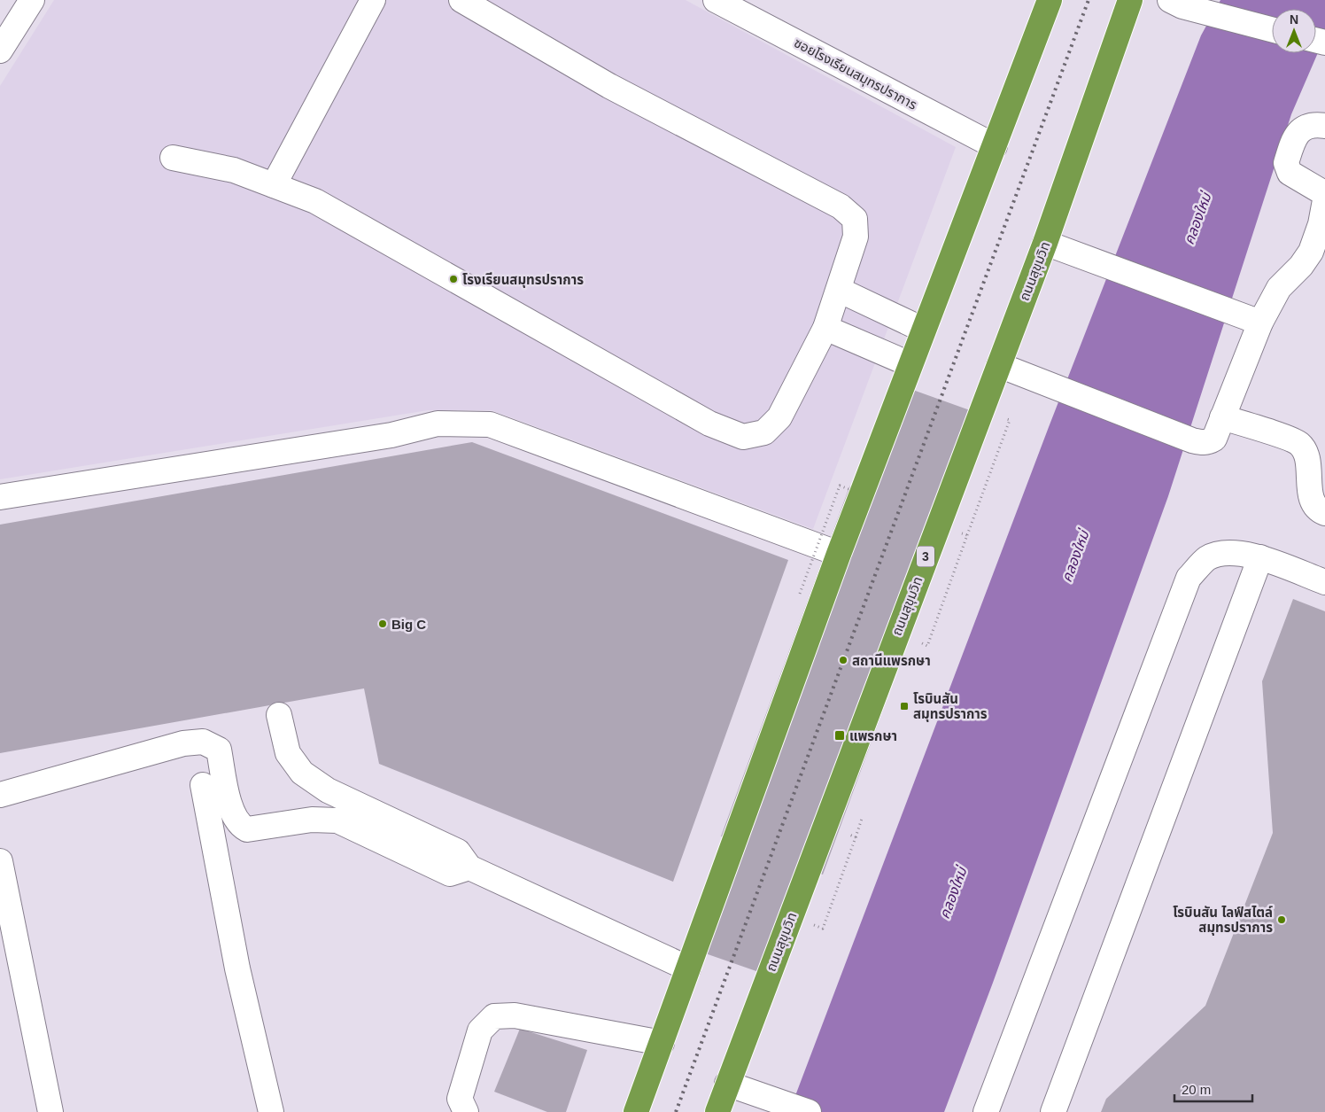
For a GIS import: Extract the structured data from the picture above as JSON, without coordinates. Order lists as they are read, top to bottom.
{
  "streets": {
    "highway": ["ถนนสุขุมวิท", "3"],
    "street": ["ซอยโรงเรียนสมุทรปราการ"]
  },
  "water": ["คลองใหม่"],
  "places": {
    "other": [
      "โรงเรียนสมุทรปราการ",
      "Big C",
      "สถานีแพรกษา",
      "โรบินสัน ไลฟ์สไตล์ สมุทรปราการ"
    ],
    "transit": ["โรบินสัน สมุทรปราการ", "แพรกษา"]
  },
  "scale_bar": "20 m",
  "north": "top"
}
